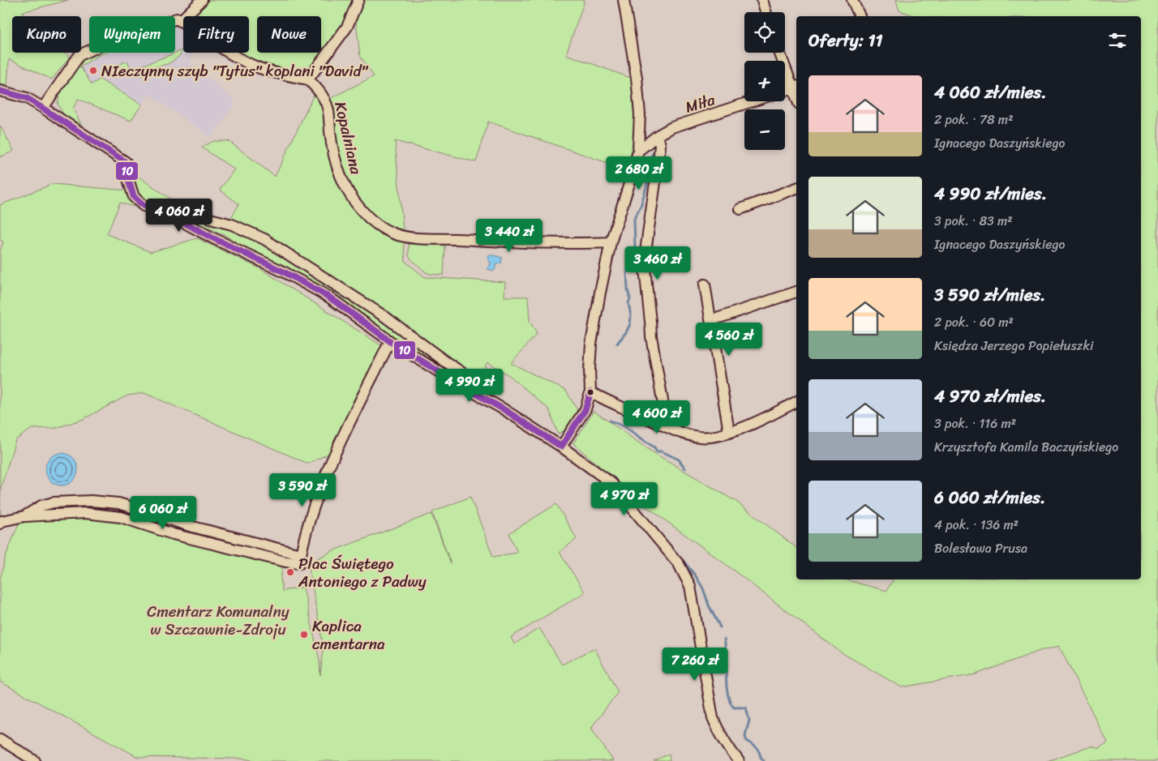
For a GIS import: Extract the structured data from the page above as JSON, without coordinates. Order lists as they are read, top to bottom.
{
  "streets": {
    "street": ["Miła", "Kopalniana"]
  },
  "parks": ["Cmentarz Komunalny w Szczawnie-Zdroju"],
  "places": ["NIeczynny szyb \"Tytus\" koplani \"David\"", "Plac Świętego Antoniego z Padwy", "Kaplica cmentarna"],
  "lines": ["transit line 10"],
  "page": {
    "map_buttons": ["+", "−"],
    "chip": [
      "Kupno",
      "Wynajem",
      "Filtry",
      "Nowe"
    ],
    "heading": "Oferty: 11",
    "list": [
      {
        "name": "4 060 zł/mies.",
        "note": "2 pok. · 78 m² · Ignacego Daszyńskiego"
      },
      {
        "name": "4 990 zł/mies.",
        "note": "3 pok. · 83 m² · Ignacego Daszyńskiego"
      },
      {
        "name": "3 590 zł/mies.",
        "note": "2 pok. · 60 m² · Księdza Jerzego Popiełuszki"
      },
      {
        "name": "4 970 zł/mies.",
        "note": "3 pok. · 116 m² · Krzysztofa Kamila Baczyńskiego"
      },
      {
        "name": "6 060 zł/mies.",
        "note": "4 pok. · 136 m² · Bolesława Prusa"
      }
    ],
    "price": [
      "2 680 zł",
      "4 060 zł",
      "3 440 zł",
      "3 460 zł",
      "4 560 zł",
      "4 990 zł",
      "4 600 zł",
      "3 590 zł",
      "4 970 zł",
      "6 060 zł",
      "7 260 zł"
    ]
  }
}
